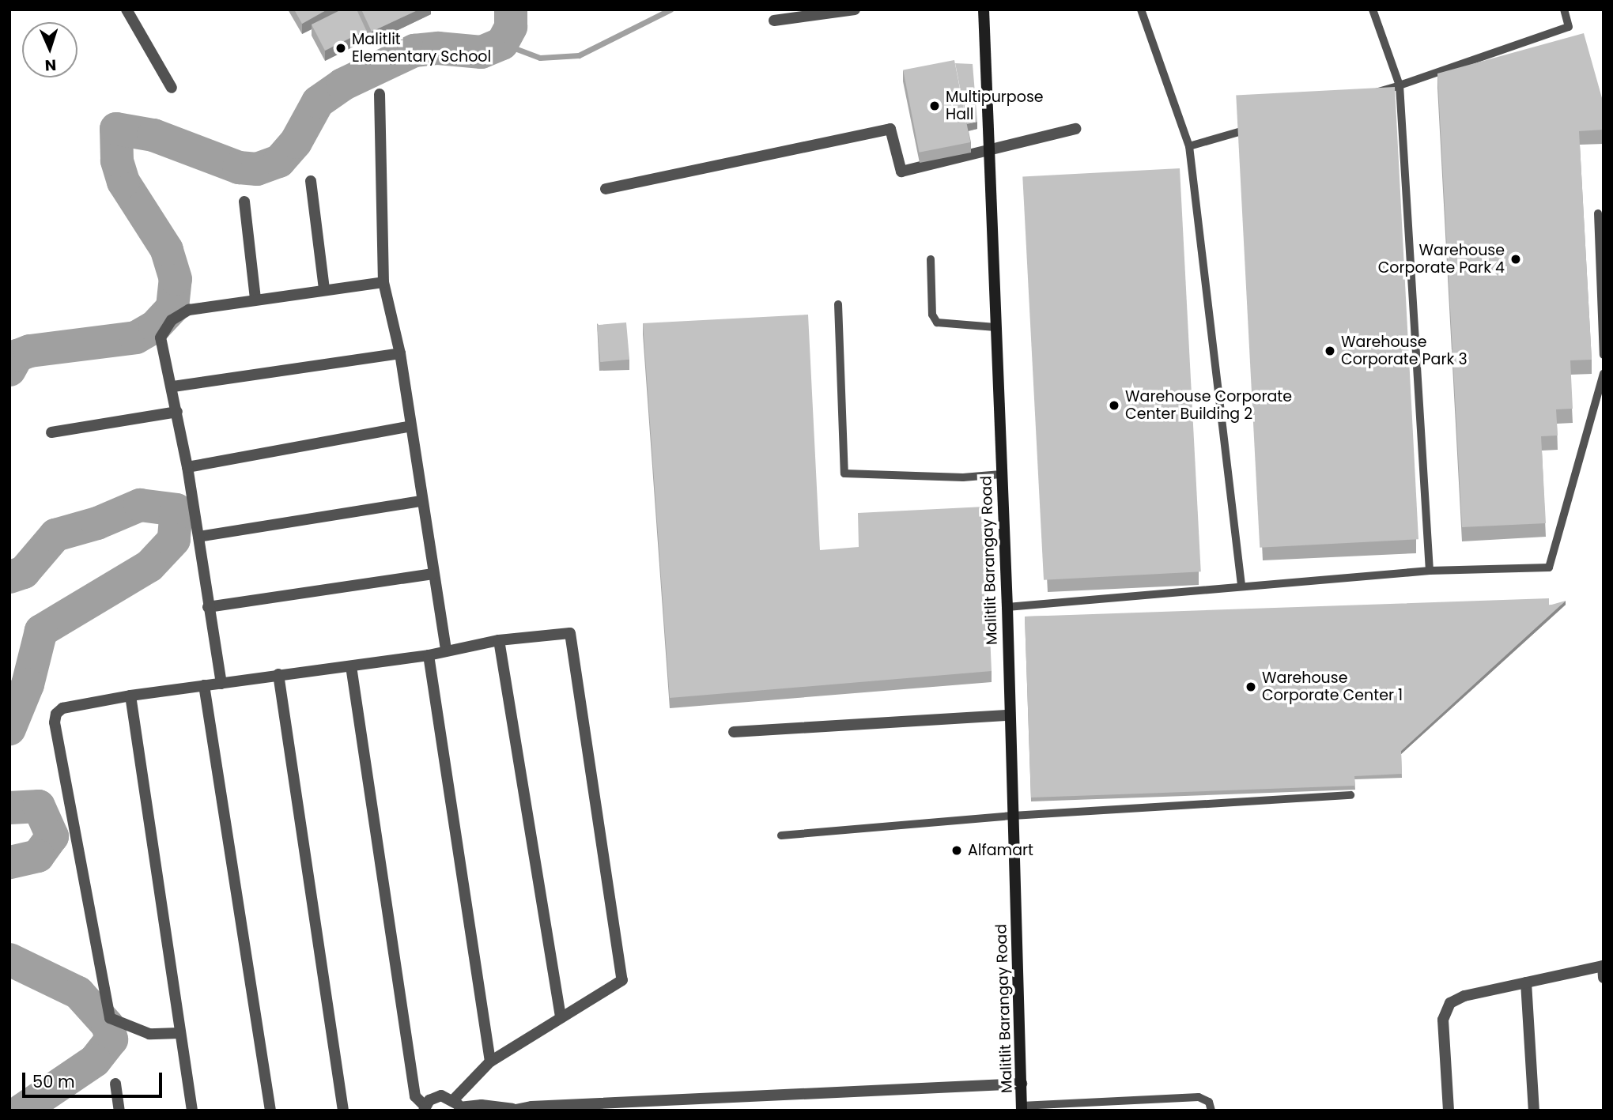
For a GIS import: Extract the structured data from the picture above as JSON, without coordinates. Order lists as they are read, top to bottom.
{
  "streets": {
    "street": ["Malitlit Barangay Road"]
  },
  "places": [
    "Malitlit Elementary School",
    "Multipurpose Hall",
    "Warehouse Corporate Park 4",
    "Warehouse Corporate Park 3",
    "Warehouse Corporate Center Building 2",
    "Warehouse Corporate Center 1",
    "Alfamart"
  ],
  "scale_bar": "50 m",
  "north": "bottom"
}
